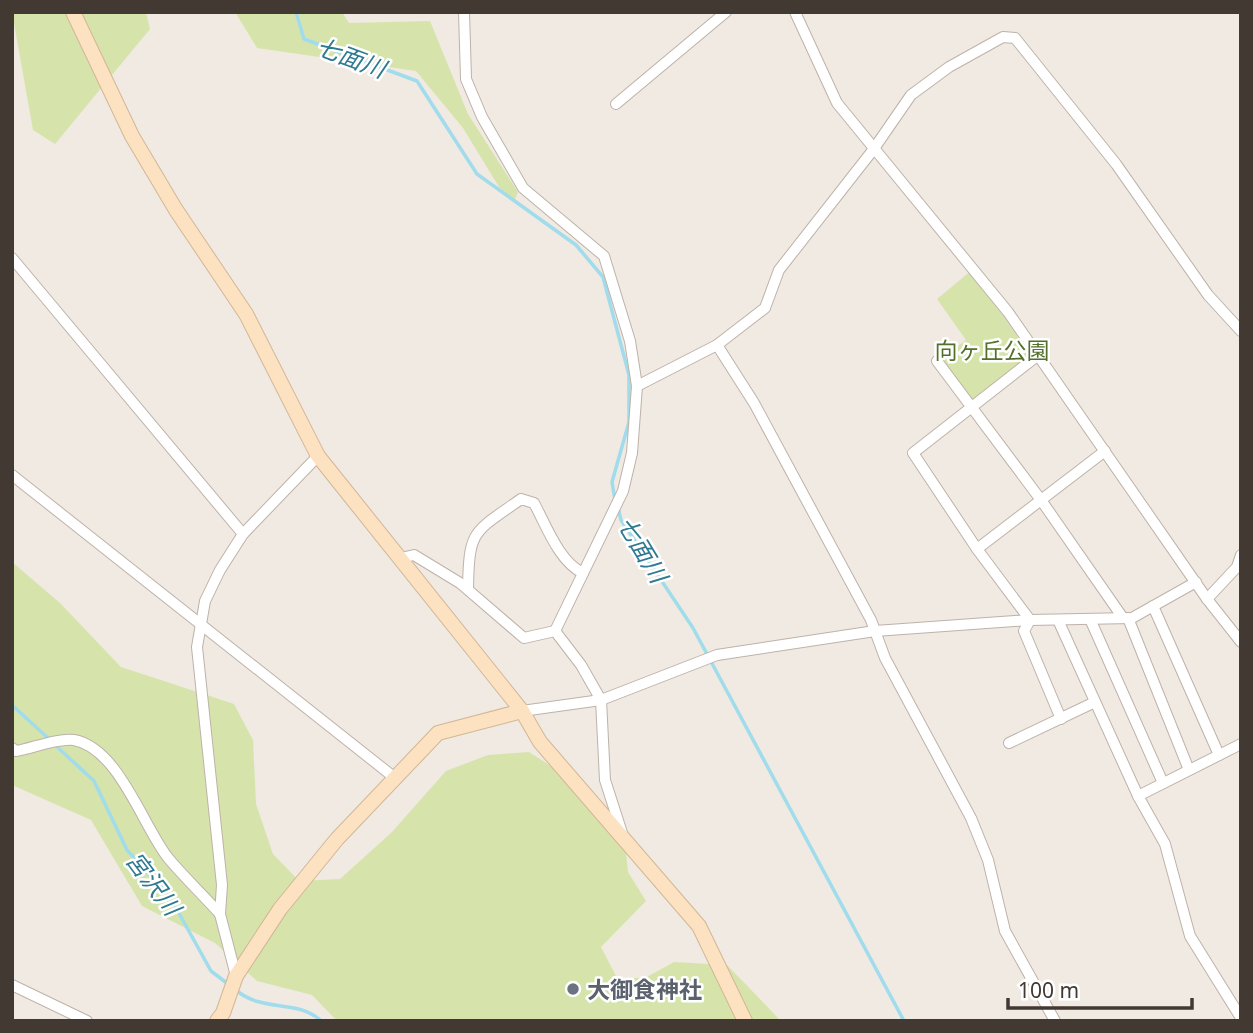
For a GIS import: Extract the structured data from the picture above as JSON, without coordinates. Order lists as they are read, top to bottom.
{
  "water": ["七面川", "宮沢川"],
  "parks": ["向ヶ丘公園"],
  "places": ["大御食神社"],
  "scale_bar": "100 m"
}
